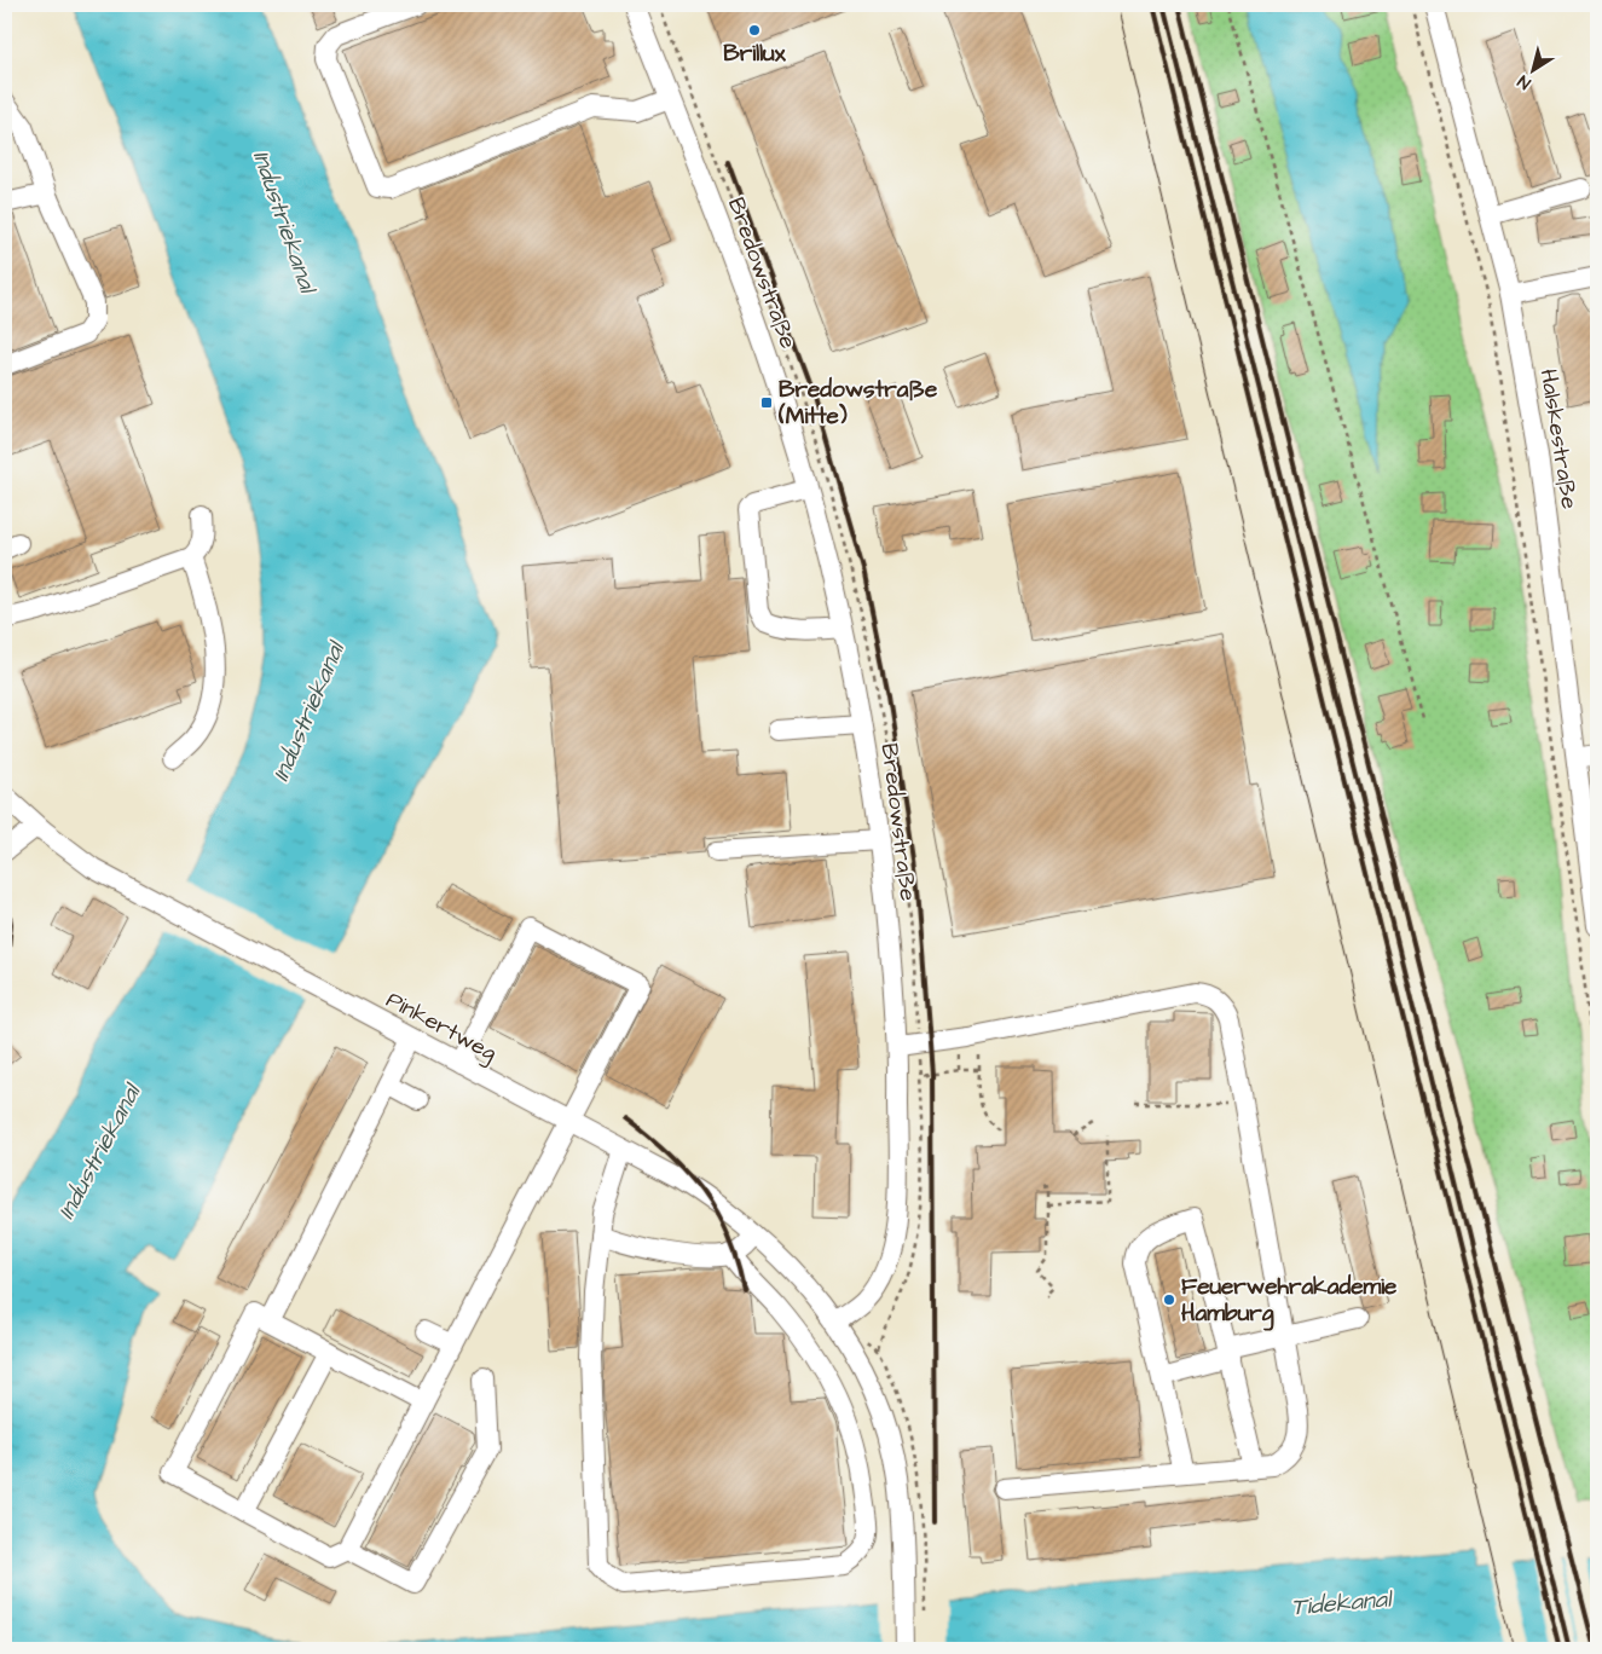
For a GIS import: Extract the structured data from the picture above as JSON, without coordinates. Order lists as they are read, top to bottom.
{
  "streets": {
    "street": ["Bredowstraße", "Halskestraße", "Pinkertweg"]
  },
  "crossings": [
    ["Bredowstraße", "Pinkertweg"]
  ],
  "water": ["Industriekanal", "Tidekanal"],
  "places": {
    "other": ["Brillux", "Feuerwehrakademie Hamburg"],
    "transit": ["Bredowstraße (Mitte)"]
  },
  "north": "bottom left"
}
